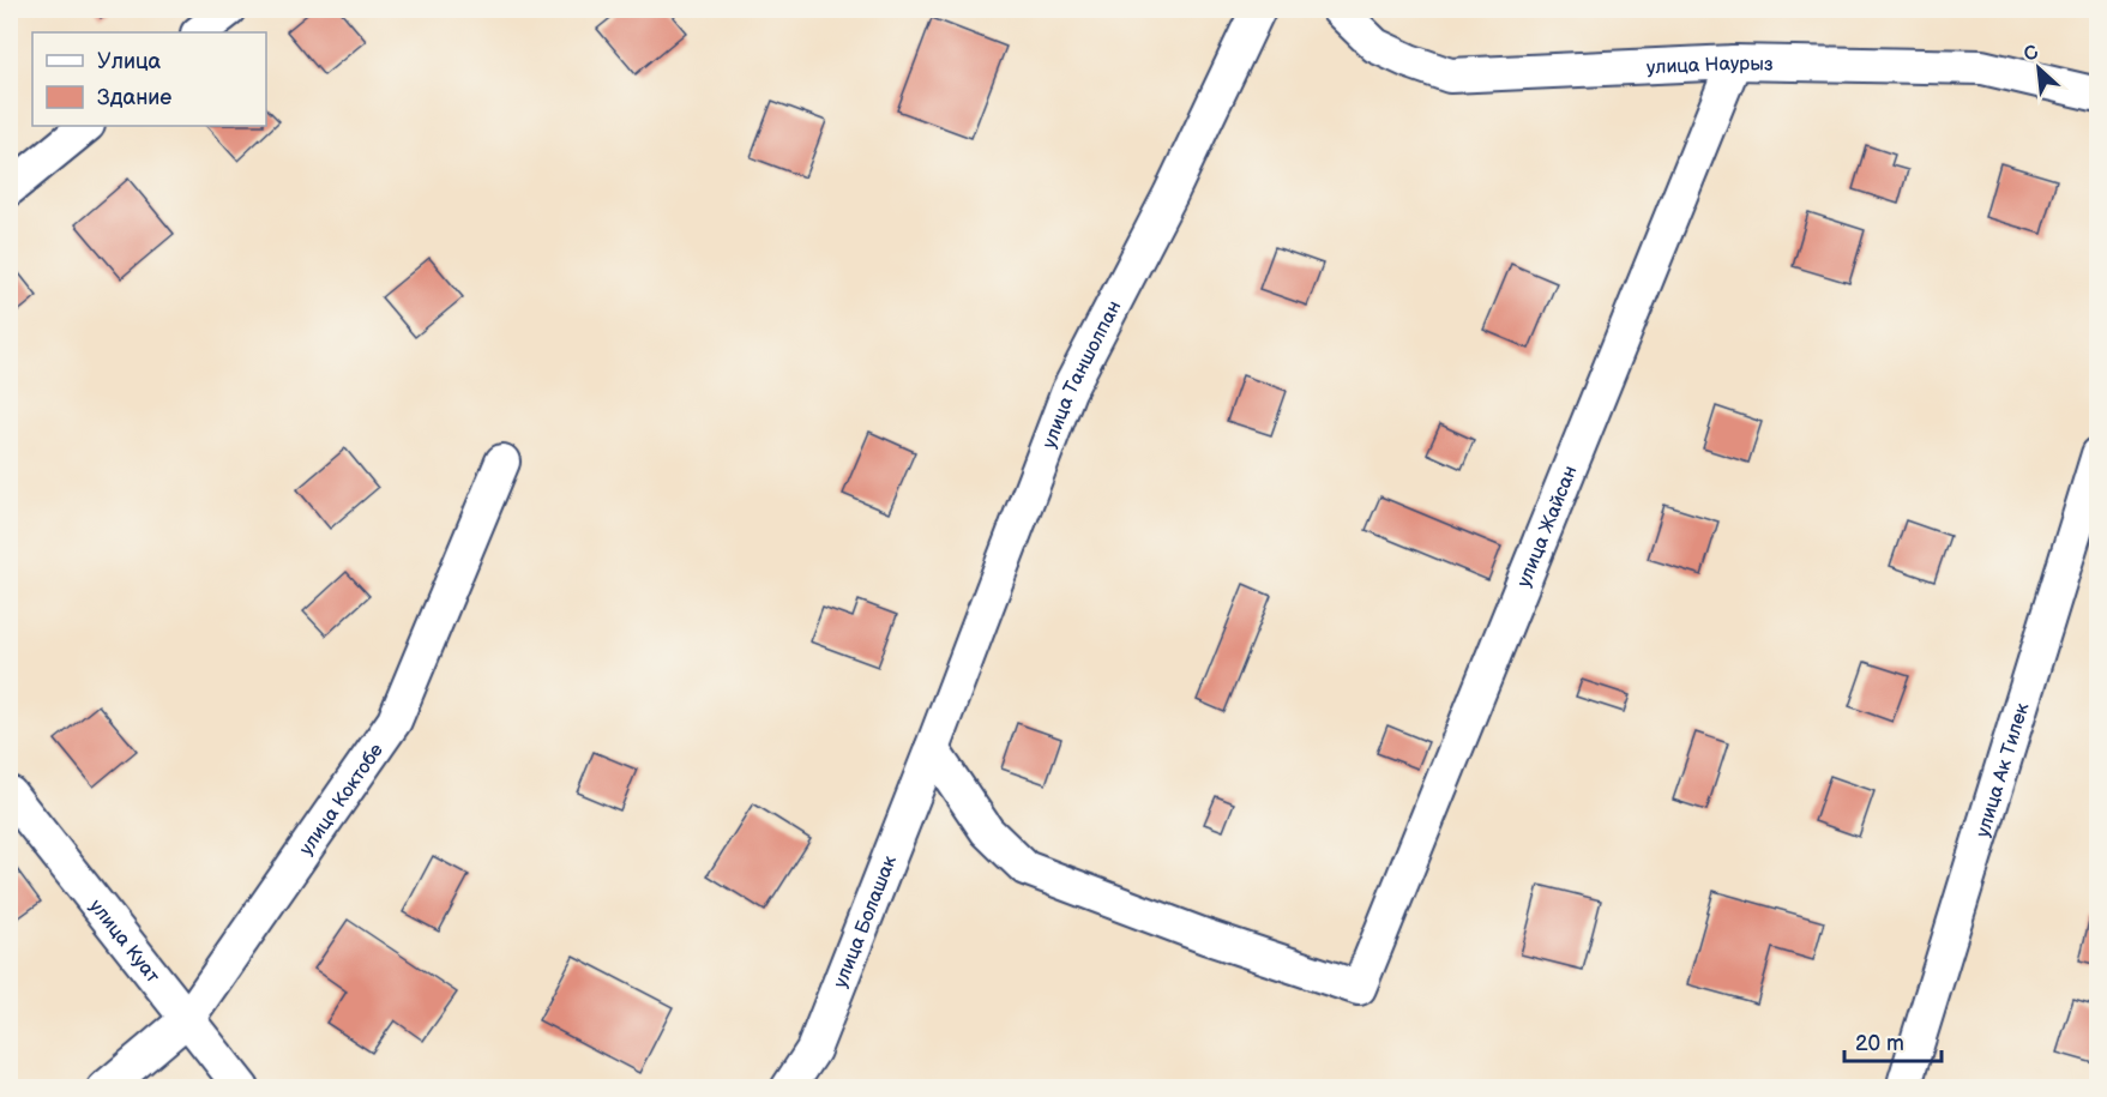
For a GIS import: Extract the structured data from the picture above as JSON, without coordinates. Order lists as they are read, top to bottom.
{
  "streets": {
    "street": [
      "улица Наурыз",
      "улица Таншолпан",
      "улица Жайсан",
      "улица Ак Тилек",
      "улица Коктобе",
      "улица Болашак",
      "улица Куат"
    ]
  },
  "crossings": [
    ["улица Наурыз", "улица Жайсан"],
    ["улица Таншолпан", "улица Жайсан"],
    ["улица Таншолпан", "улица Болашак"],
    ["улица Жайсан", "улица Болашак"],
    ["улица Коктобе", "улица Куат"]
  ],
  "legend": ["Улица", "Здание"],
  "scale_bar": "20 m",
  "north": "top left"
}
